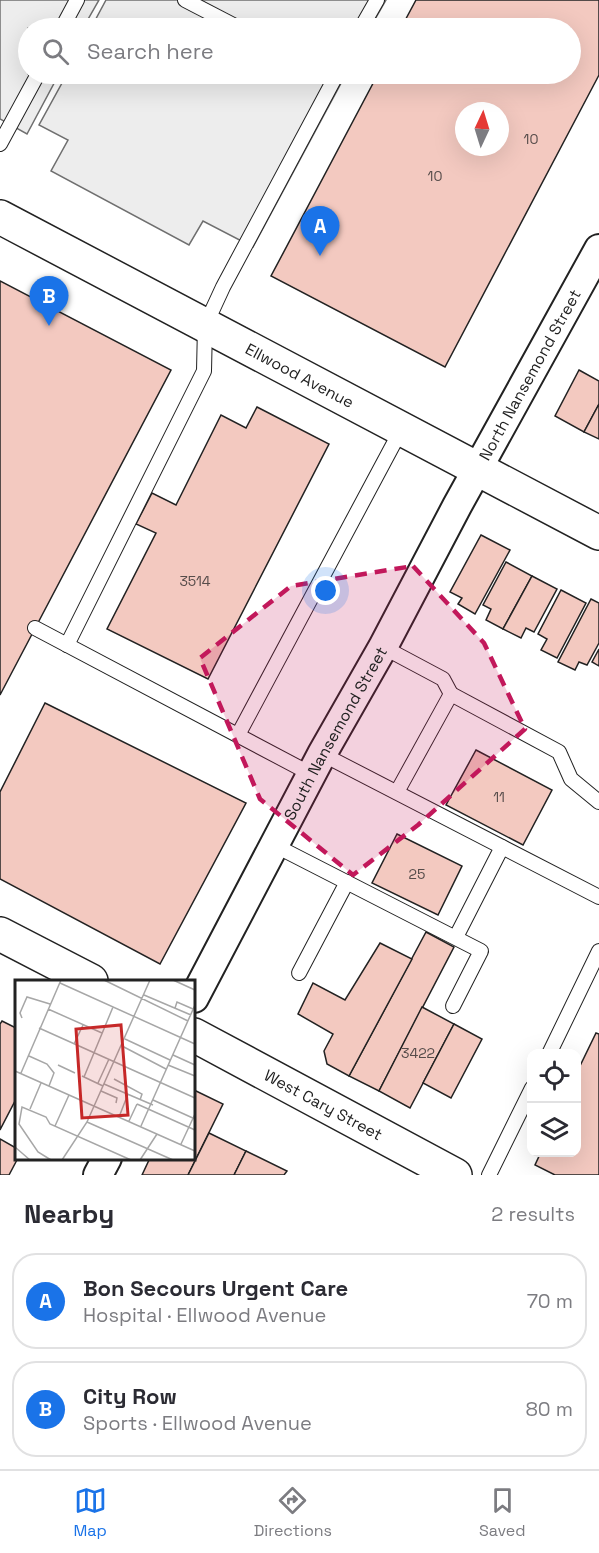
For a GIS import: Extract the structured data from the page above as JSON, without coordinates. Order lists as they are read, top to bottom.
{
  "streets": {
    "main road": ["Ellwood Avenue", "West Cary Street"],
    "street": ["North Nansemond Street", "South Nansemond Street"]
  },
  "crossings": [
    ["North Nansemond Street", "Ellwood Avenue"],
    ["North Nansemond Street", "South Nansemond Street"],
    ["Ellwood Avenue", "South Nansemond Street"]
  ],
  "house_numbers": [
    "10",
    "10",
    "3514",
    "11",
    "25",
    "3422"
  ],
  "north": "top",
  "page": {
    "search": "Search here",
    "pins": ["A", "B"],
    "heading": ["Nearby", "2 results"],
    "list": [
      {
        "mark": "A",
        "name": "Bon Secours Urgent Care",
        "note": "Hospital · Ellwood Avenue",
        "value": "70 m"
      },
      {
        "mark": "B",
        "name": "City Row",
        "note": "Sports · Ellwood Avenue",
        "value": "80 m"
      }
    ],
    "nav": ["Map", "Directions", "Saved"]
  }
}
